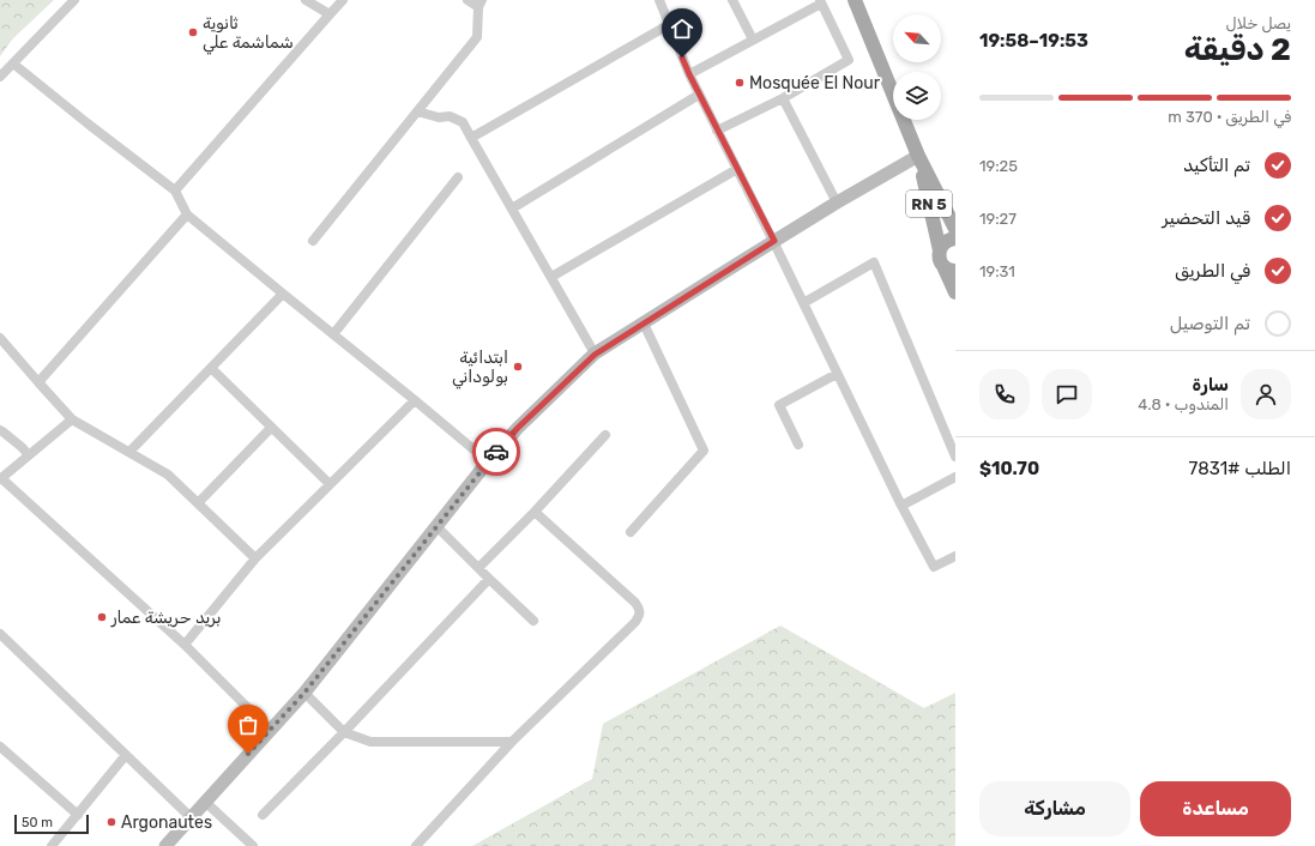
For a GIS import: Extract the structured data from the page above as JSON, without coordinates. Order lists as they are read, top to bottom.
{
  "streets": {
    "main road": ["RN 5"]
  },
  "places": [
    "ثانوية شماشمة علي",
    "Mosquée El Nour",
    "ابتدائية بولوداني",
    "بريد حريشة عمار",
    "Argonautes"
  ],
  "scale_bar": "50 m",
  "north": "top left",
  "page": {
    "heading": ["2 دقيقة", "يصل خلال", "19:53–19:58"],
    "panel": [
      "سارة",
      "المندوب · 4.8",
      "الطلب #7831",
      "$10.70"
    ],
    "bar": "في الطريق · 370 m",
    "list": [
      ["تم التأكيد", "19:25"],
      ["قيد التحضير", "19:27"],
      ["في الطريق", "19:31"],
      "تم التوصيل"
    ],
    "buttons": ["مساعدة", "مشاركة"],
    "scale": "50 m"
  }
}
